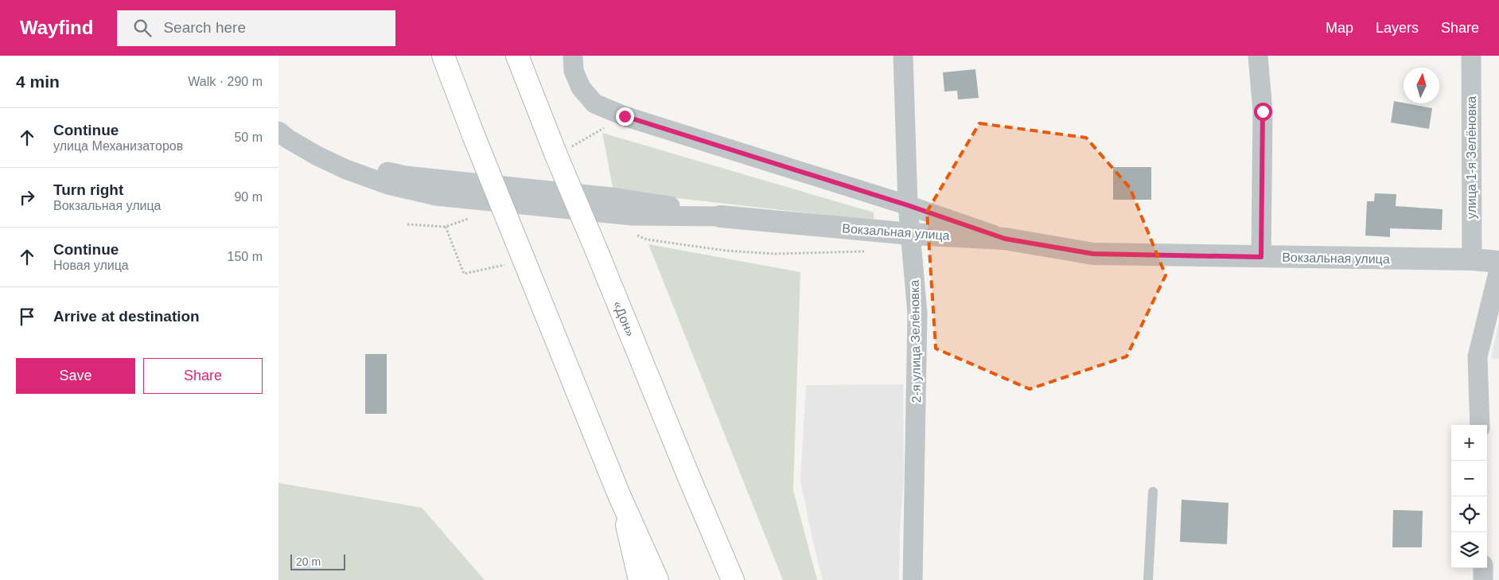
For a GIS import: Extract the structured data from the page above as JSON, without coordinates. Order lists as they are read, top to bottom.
{
  "streets": {
    "main road": ["«Дон»"],
    "street": ["улица 1-я Зелёновка", "Вокзальная улица", "2-я улица Зелёновка"]
  },
  "crossings": [
    ["улица 1-я Зелёновка", "Вокзальная улица"],
    ["Вокзальная улица", "2-я улица Зелёновка"]
  ],
  "scale_bar": "20 m",
  "north": "top",
  "page": {
    "header": "Wayfind",
    "search": "Search here",
    "nav": ["Map", "Layers", "Share"],
    "heading": ["4 min", "Walk · 290 m"],
    "list": [
      ["Continue", "улица Механизаторов", "50 m"],
      ["Turn right", "Вокзальная улица", "90 m"],
      ["Continue", "Новая улица", "150 m"],
      "Arrive at destination"
    ],
    "buttons": ["Save", "Share"],
    "map_buttons": ["+", "−"],
    "scale": "20 m"
  }
}
